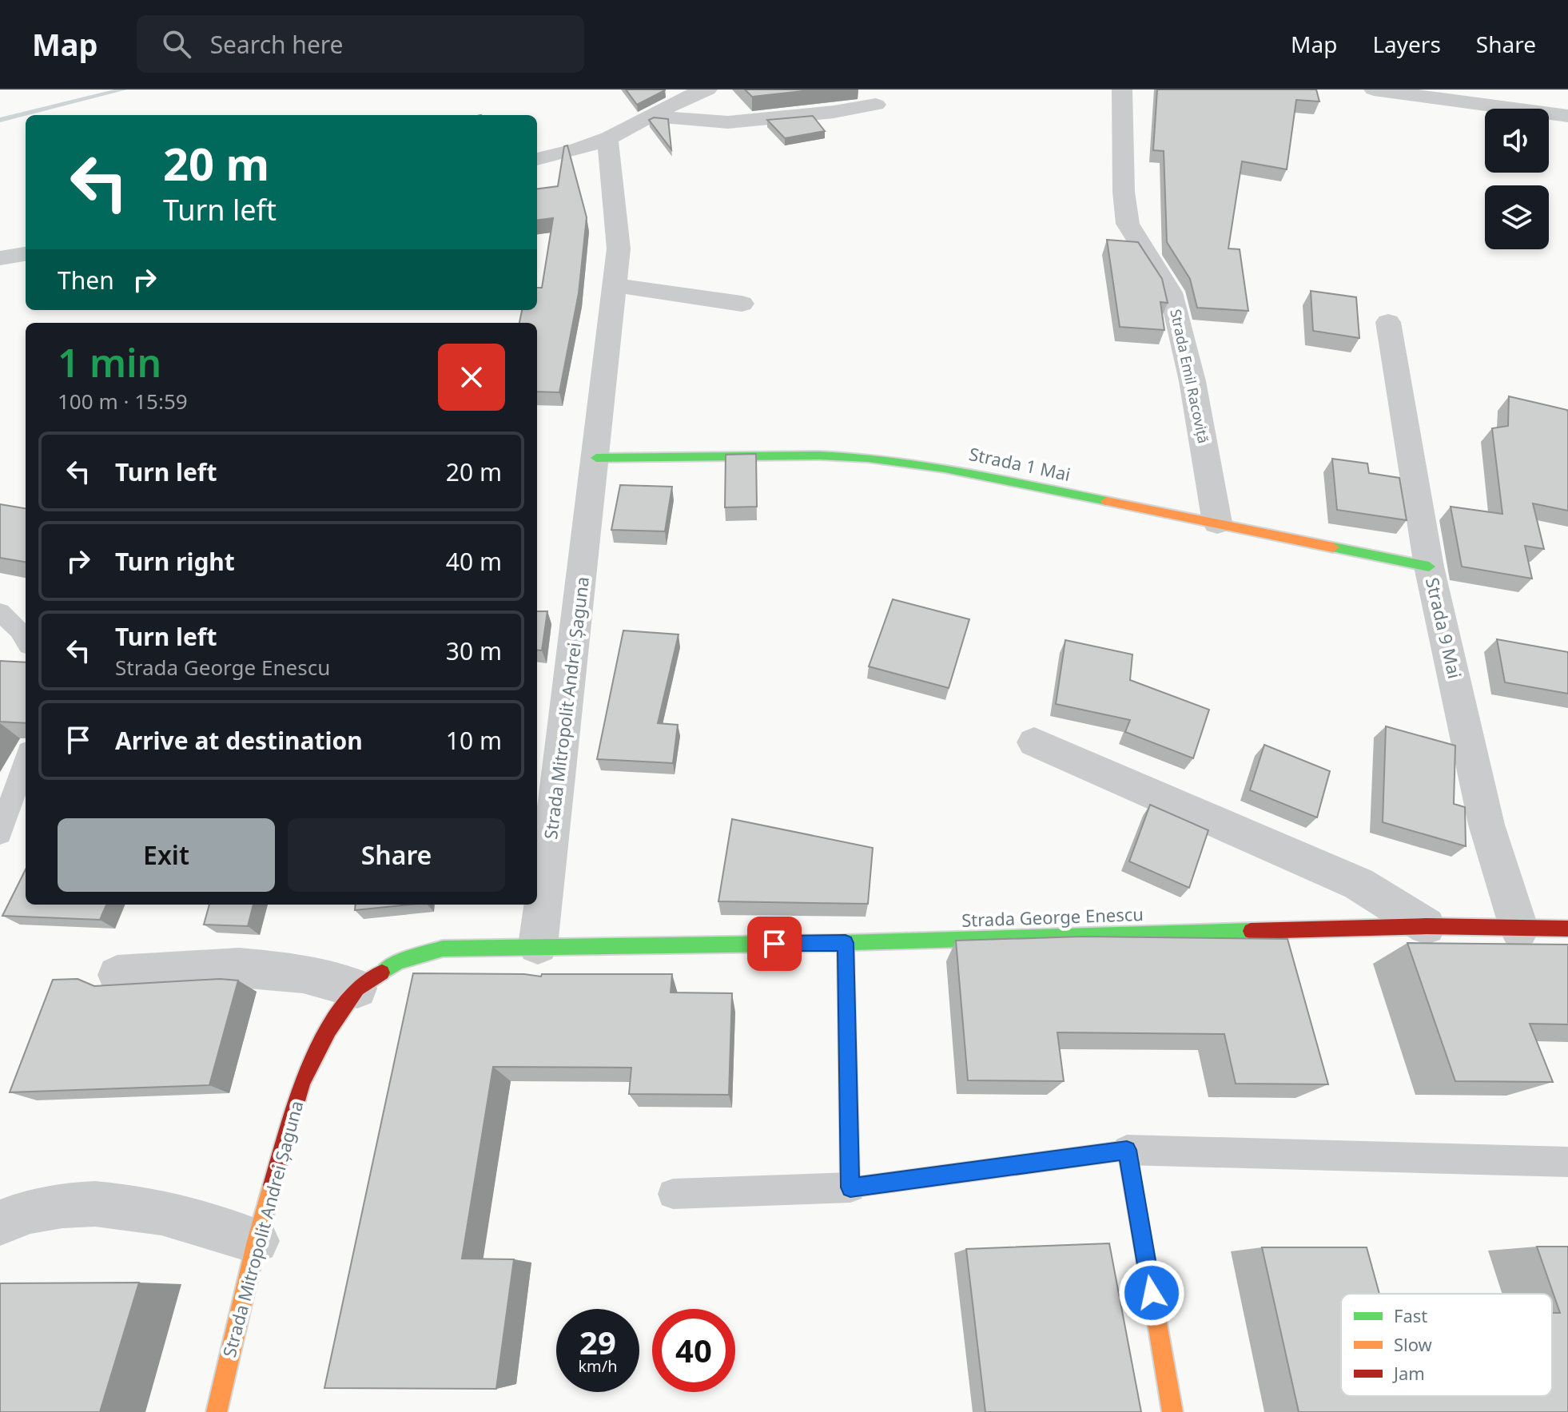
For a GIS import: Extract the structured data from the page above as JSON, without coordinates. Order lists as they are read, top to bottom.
{
  "streets": {
    "street": [
      "Strada Emil Racoviță",
      "Strada 1 Mai",
      "Strada 9 Mai",
      "Strada Mitropolit Andrei Șaguna",
      "Strada George Enescu"
    ]
  },
  "crossings": [
    ["Strada Emil Racoviță", "Strada 1 Mai"],
    ["Strada 1 Mai", "Strada 9 Mai"],
    ["Strada 1 Mai", "Strada Mitropolit Andrei Șaguna"],
    ["Strada 9 Mai", "Strada George Enescu"],
    ["Strada Mitropolit Andrei Șaguna", "Strada George Enescu"]
  ],
  "legend": ["Fast", "Slow", "Jam"],
  "page": {
    "header": "Map",
    "search": "Search here",
    "nav": ["Map", "Layers", "Share"],
    "turn": ["20 m", "Turn left"],
    "then": "Then",
    "heading": ["1 min", "100 m · 15:59"],
    "list": [
      {
        "name": "Turn left",
        "value": "20 m"
      },
      {
        "name": "Turn right",
        "value": "40 m"
      },
      {
        "name": "Turn left",
        "note": "Strada George Enescu",
        "value": "30 m"
      },
      {
        "name": "Arrive at destination",
        "value": "10 m"
      }
    ],
    "buttons": ["Exit", "Share"],
    "speed": "29 km/h",
    "limit": "40"
  }
}
